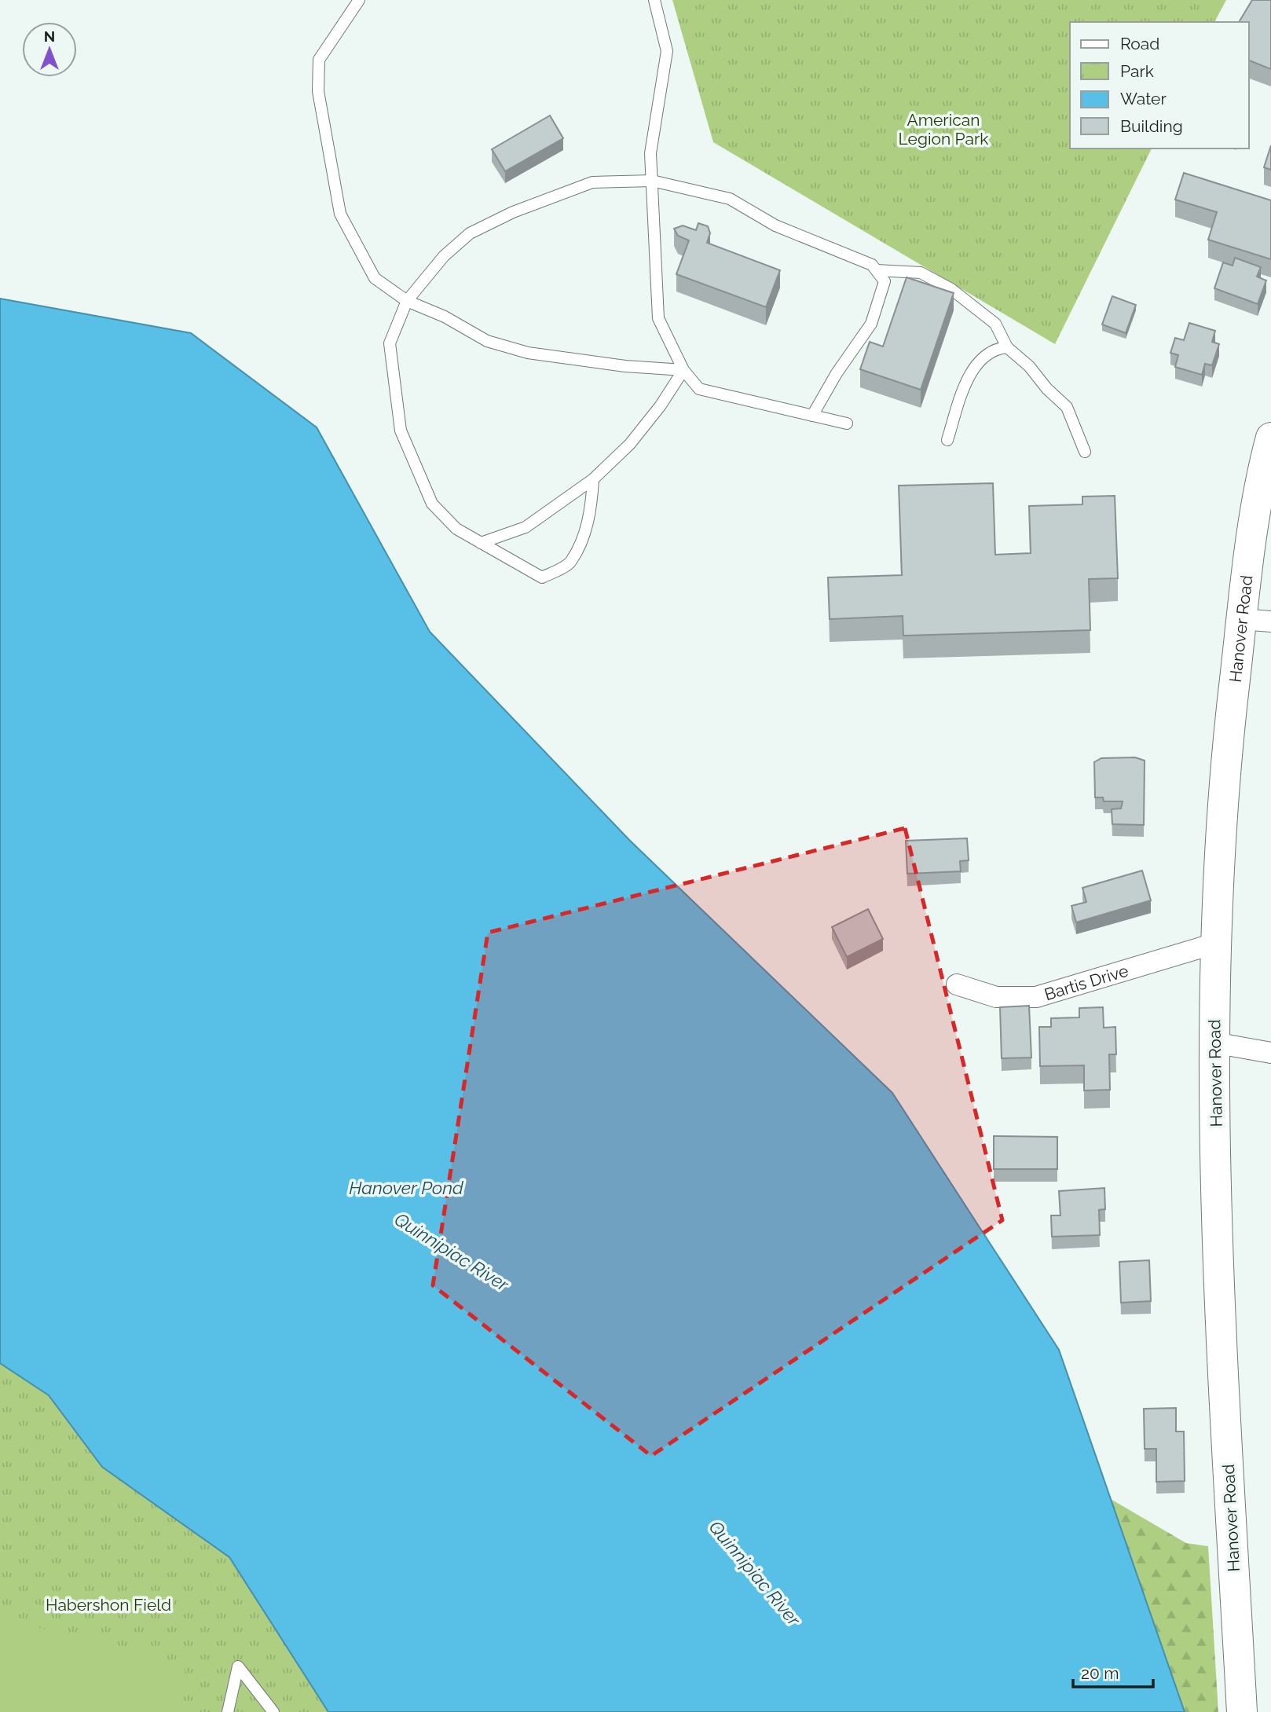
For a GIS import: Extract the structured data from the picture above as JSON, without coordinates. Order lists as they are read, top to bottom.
{
  "streets": {
    "main road": ["Hanover Road"],
    "street": ["Bartis Drive"]
  },
  "crossings": [
    ["Hanover Road", "Bartis Drive"]
  ],
  "water": ["Hanover Pond", "Quinnipiac River"],
  "parks": ["American Legion Park", "Habershon Field"],
  "legend": [
    "Road",
    "Park",
    "Water",
    "Building"
  ],
  "scale_bar": "20 m",
  "north": "top"
}
